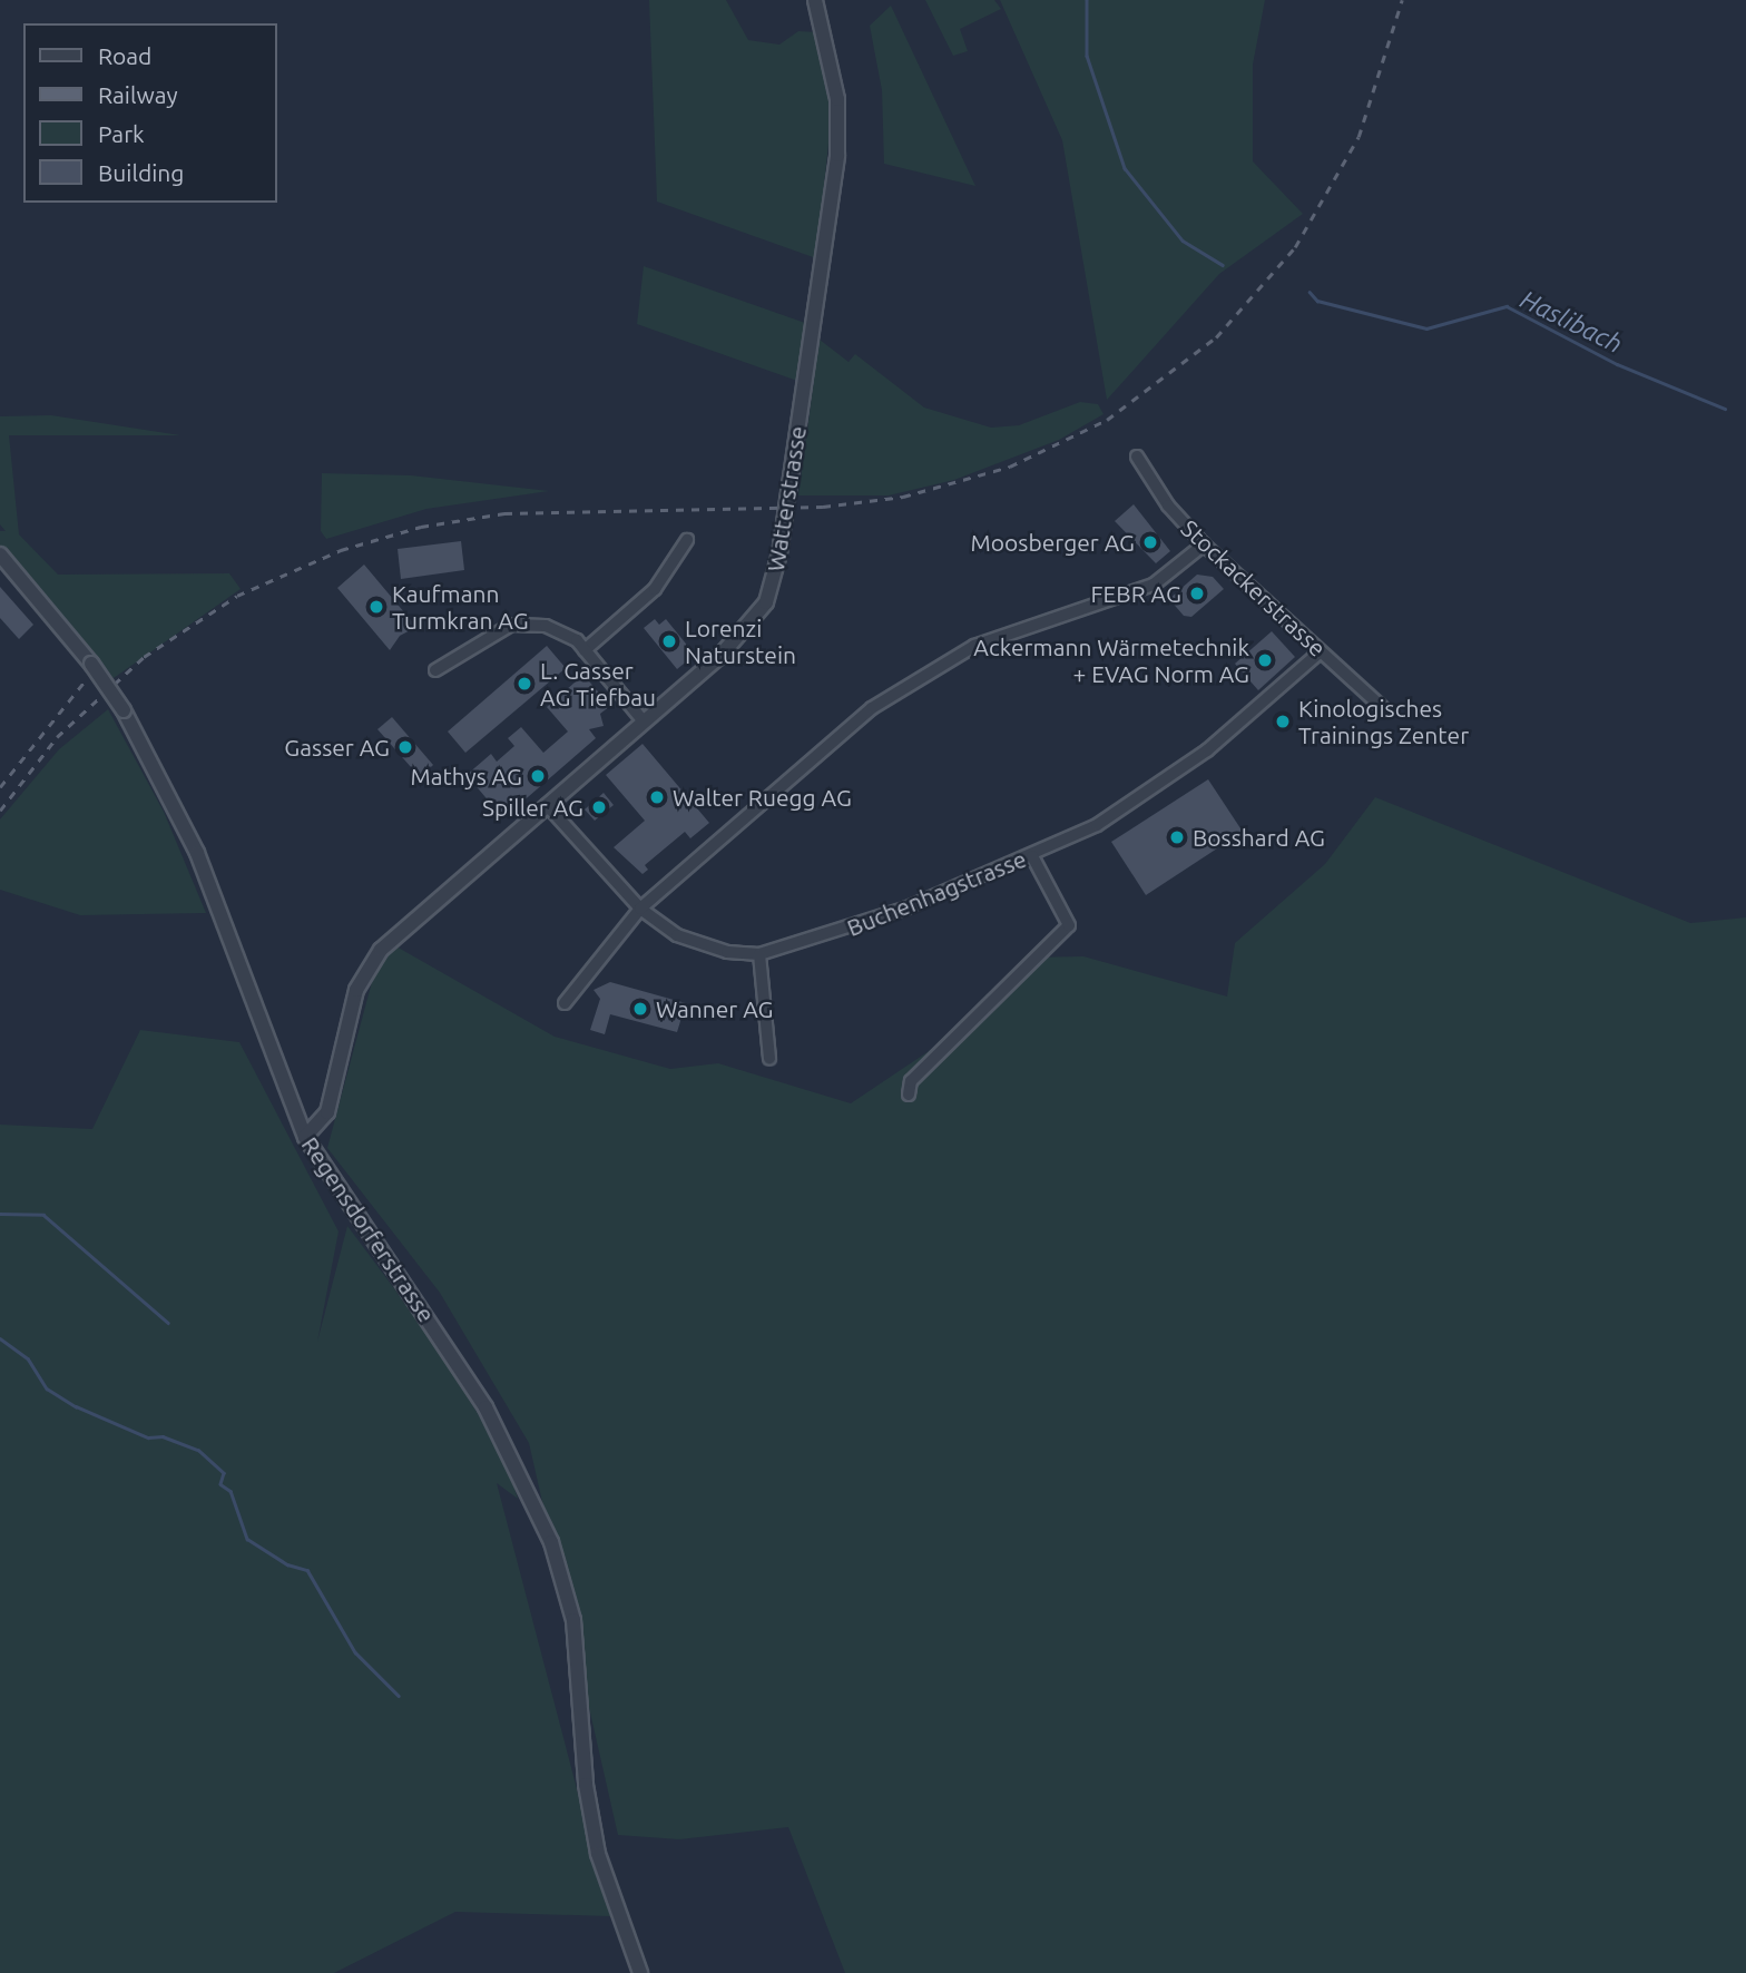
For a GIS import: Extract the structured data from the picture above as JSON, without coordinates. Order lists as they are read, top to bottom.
{
  "streets": {
    "street": [
      "Watterstrasse",
      "Stockackerstrasse",
      "Buchenhagstrasse",
      "Regensdorferstrasse"
    ]
  },
  "crossings": [
    ["Watterstrasse", "Buchenhagstrasse"],
    ["Watterstrasse", "Regensdorferstrasse"],
    ["Stockackerstrasse", "Buchenhagstrasse"]
  ],
  "water": ["Haslibach"],
  "places": [
    "Moosberger AG",
    "FEBR AG",
    "Kaufmann Turmkran AG",
    "Lorenzi Naturstein",
    "Ackermann Wärmetechnik + EVAG Norm AG",
    "L. Gasser AG Tiefbau",
    "Kinologisches Trainings Zenter",
    "Gasser AG",
    "Mathys AG",
    "Walter Ruegg AG",
    "Spiller AG",
    "Bosshard AG",
    "Wanner AG"
  ],
  "legend": [
    "Road",
    "Railway",
    "Park",
    "Building"
  ]
}
